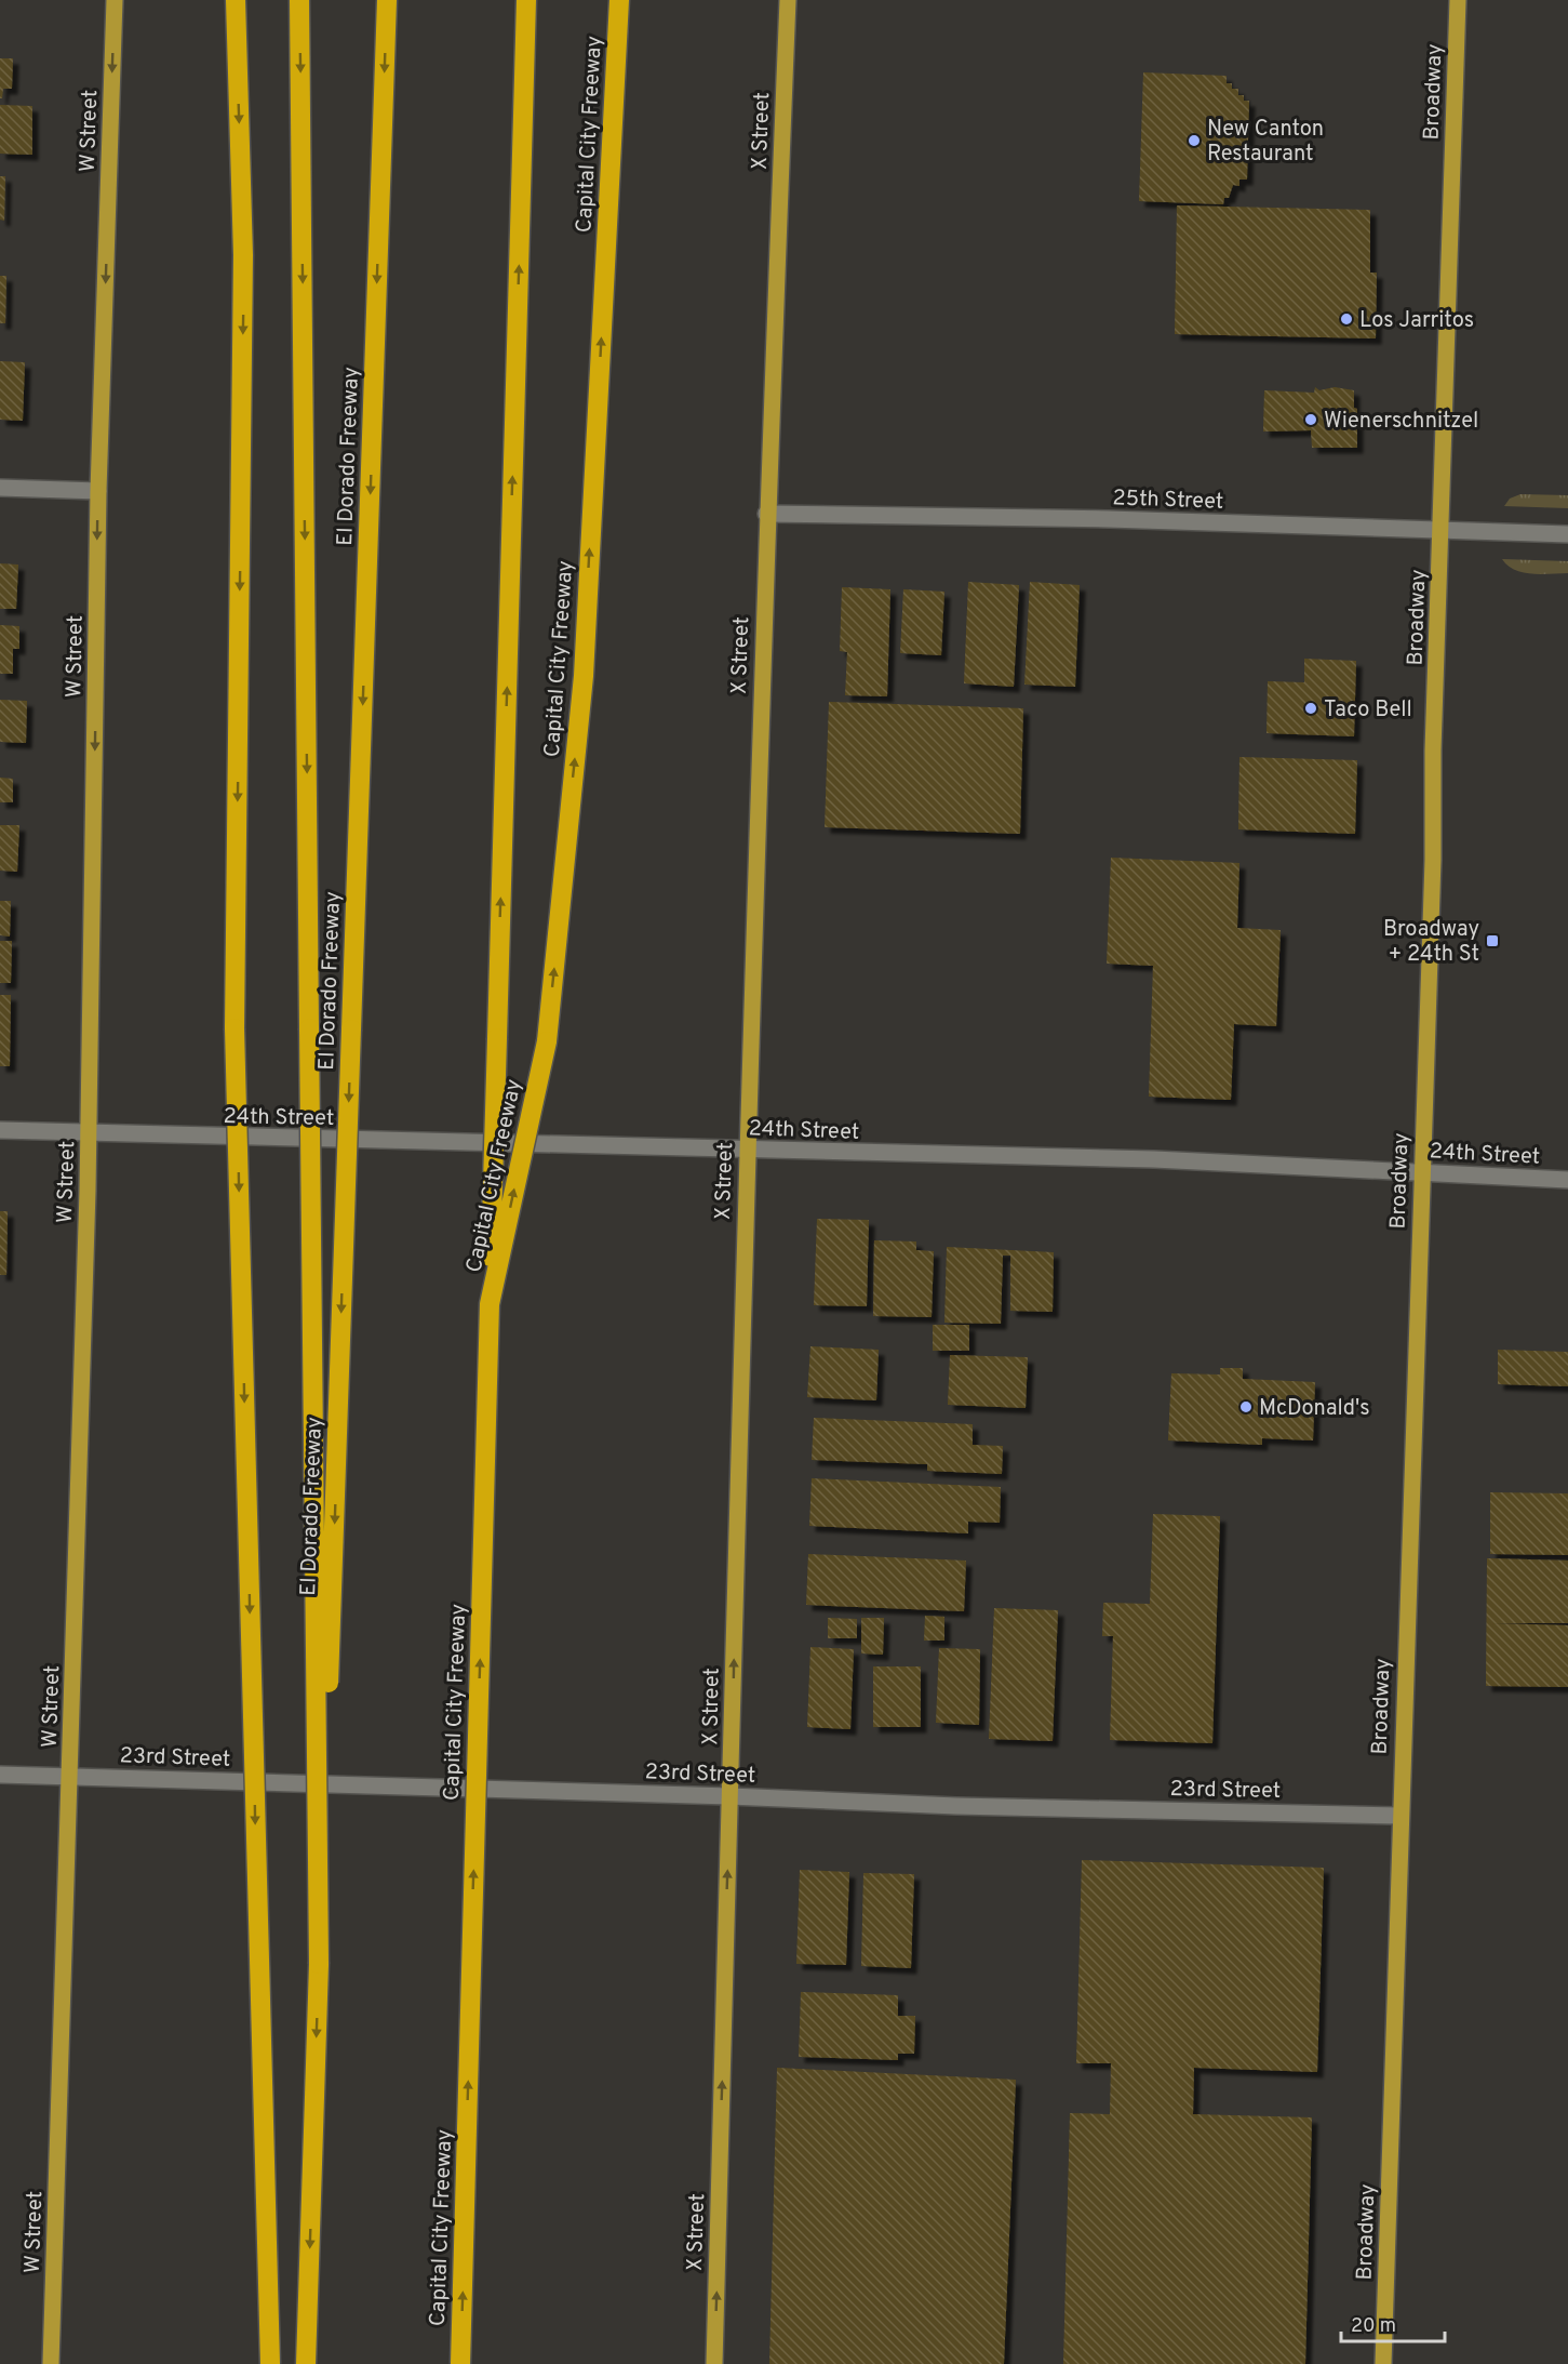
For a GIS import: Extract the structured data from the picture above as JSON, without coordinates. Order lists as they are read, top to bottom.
{
  "streets": {
    "highway": ["Capital City Freeway", "El Dorado Freeway"],
    "main road": ["Broadway", "W Street", "X Street"],
    "street": ["25th Street", "24th Street", "23rd Street"]
  },
  "crossings": [
    ["Broadway", "25th Street"],
    ["Broadway", "24th Street"],
    ["Broadway", "23rd Street"],
    ["W Street", "24th Street"],
    ["W Street", "23rd Street"],
    ["X Street", "25th Street"],
    ["X Street", "24th Street"],
    ["X Street", "23rd Street"]
  ],
  "one_way": ["W Street", "X Street"],
  "places": {
    "other": [
      "New Canton Restaurant",
      "Los Jarritos",
      "Wienerschnitzel",
      "Taco Bell",
      "McDonald's"
    ],
    "transit": ["Broadway + 24th St"]
  },
  "scale_bar": "20 m"
}
